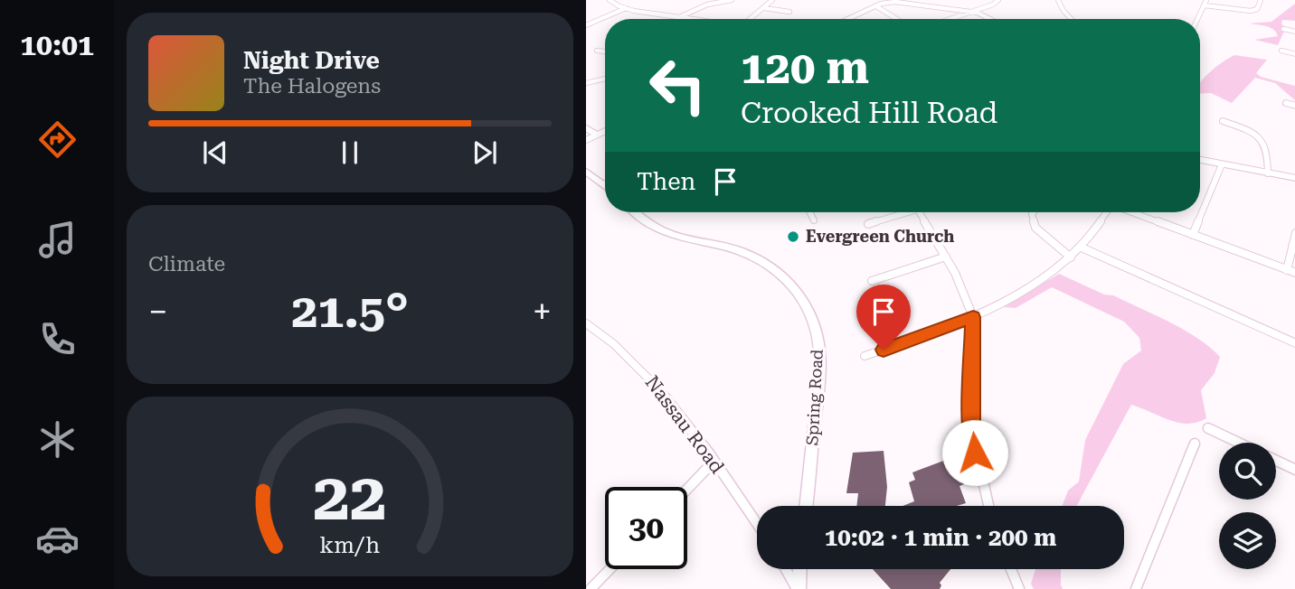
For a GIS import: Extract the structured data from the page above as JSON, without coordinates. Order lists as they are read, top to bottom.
{
  "streets": {
    "main road": ["Spring Road"],
    "street": ["Nassau Road"]
  },
  "places": ["Evergreen Church"],
  "page": {
    "tabs": "10:01",
    "turn": ["120 m", "Crooked Hill Road"],
    "song": ["Night Drive", "The Halogens"],
    "then": "Then",
    "tile": "Climate",
    "heat": ["−", "21.5°", "+"],
    "limit": "30",
    "trip": "10:02 · 1 min · 200 m",
    "gauge": ["22", "km/h"]
  }
}
